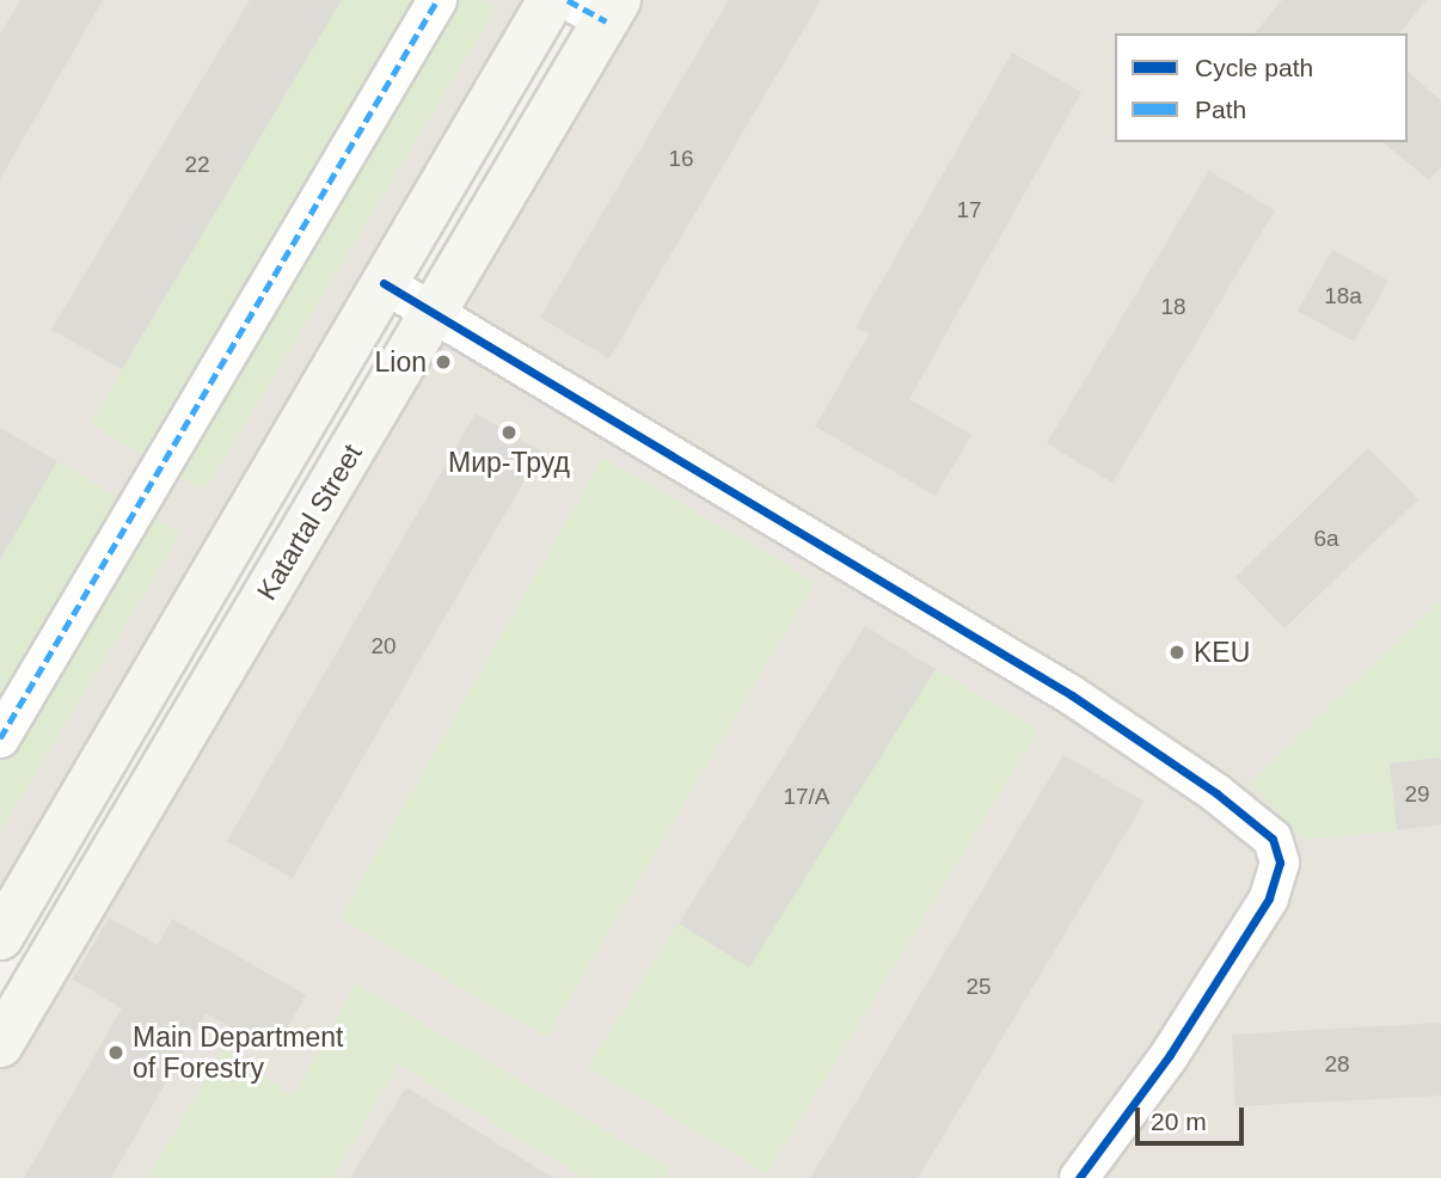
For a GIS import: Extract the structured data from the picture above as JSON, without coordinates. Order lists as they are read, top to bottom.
{
  "streets": {
    "main road": ["Katartal Street"]
  },
  "places": [
    "Lion",
    "Мир-Труд",
    "KEU",
    "Main Department of Forestry"
  ],
  "house_numbers": [
    "16",
    "22",
    "17",
    "18a",
    "18",
    "6а",
    "20",
    "29",
    "17/А",
    "25",
    "28"
  ],
  "legend": ["Cycle path", "Path"],
  "scale_bar": "20 m"
}
